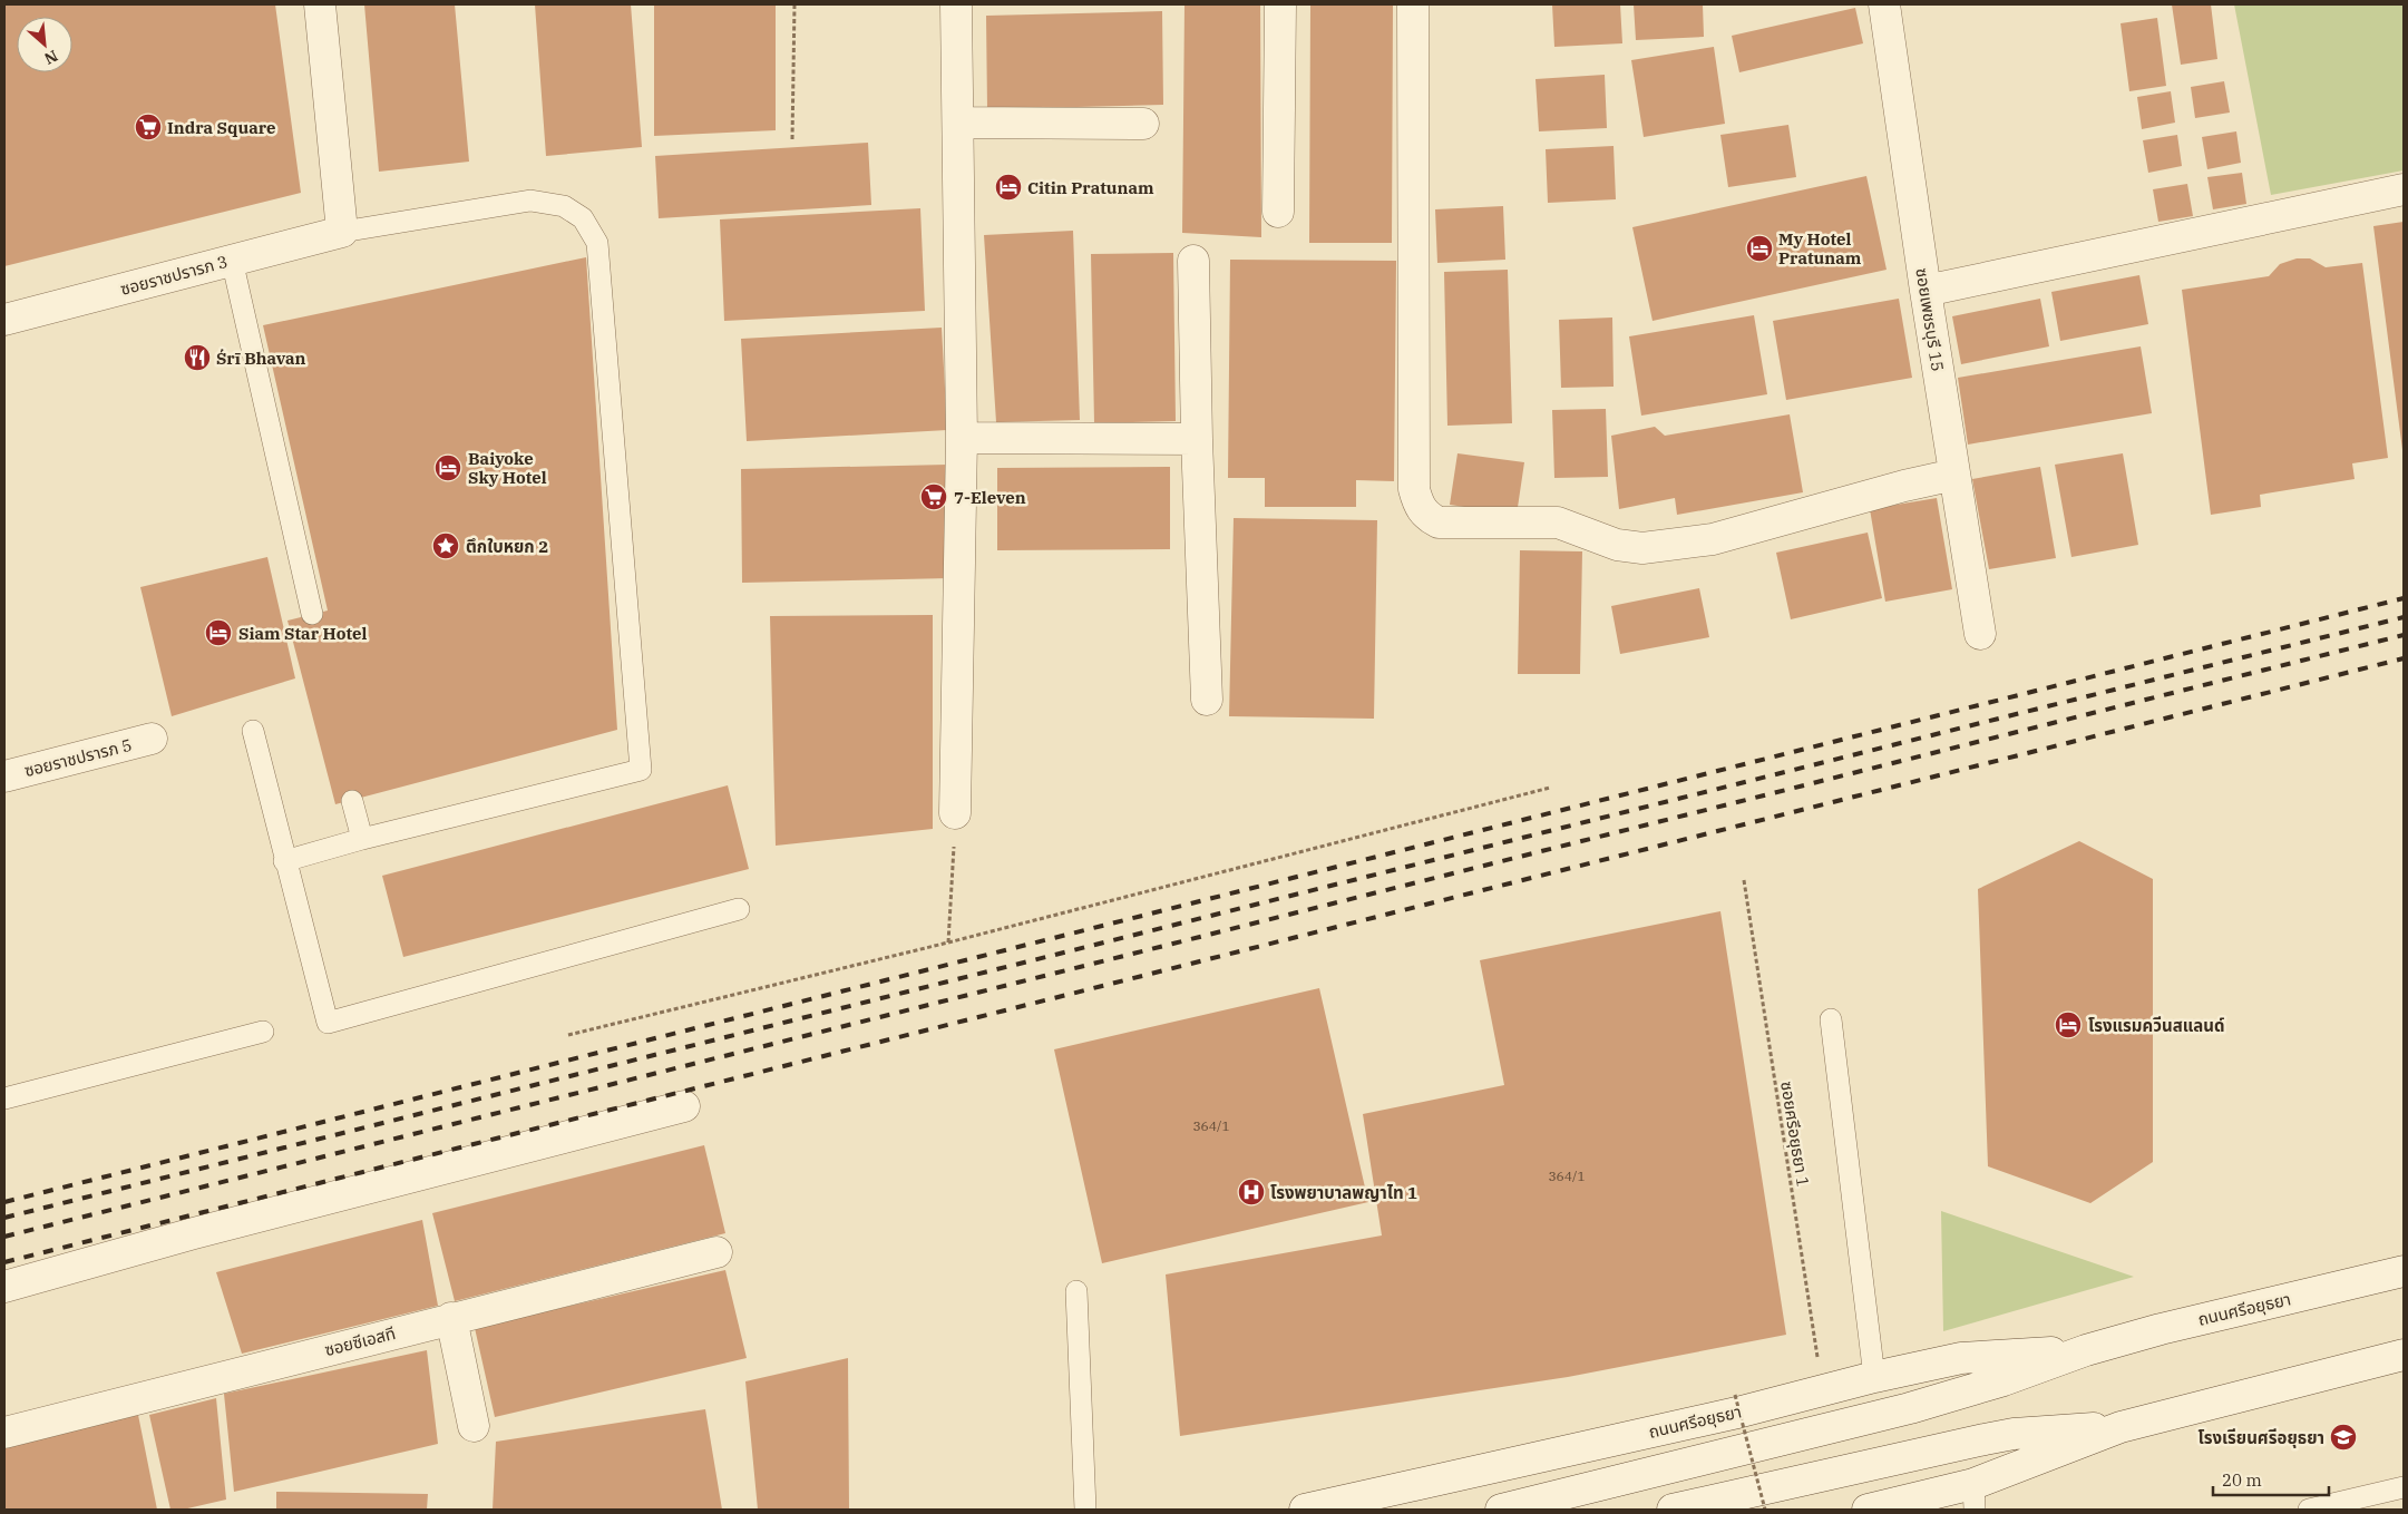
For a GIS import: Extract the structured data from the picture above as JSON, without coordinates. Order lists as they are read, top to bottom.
{
  "streets": {
    "street": [
      "ซอยราชปรารภ 3",
      "ซอยเพชรบุรี 15",
      "ซอยราชปรารภ 5",
      "ถนนศรีอยุธยา",
      "ซอยซีเอสที"
    ],
    "path": ["ซอยศรีอยุธยา 1"]
  },
  "crossings": [
    ["ซอยศรีอยุธยา 1", "ถนนศรีอยุธยา"]
  ],
  "places": {
    "supermarket": ["Indra Square", "7-Eleven"],
    "hotel": [
      "Citin Pratunam",
      "My Hotel Pratunam",
      "Baiyoke Sky Hotel",
      "Siam Star Hotel",
      "โรงแรมควีนสแลนด์"
    ],
    "restaurant": ["Śrī Bhavan"],
    "place": ["ตึกใบหยก 2"],
    "hospital": ["โรงพยาบาลพญาไท 1"],
    "school or university": ["โรงเรียนศรีอยุธยา"]
  },
  "house_numbers": ["364/1", "364/1"],
  "scale_bar": "20 m",
  "north": "bottom right"
}
